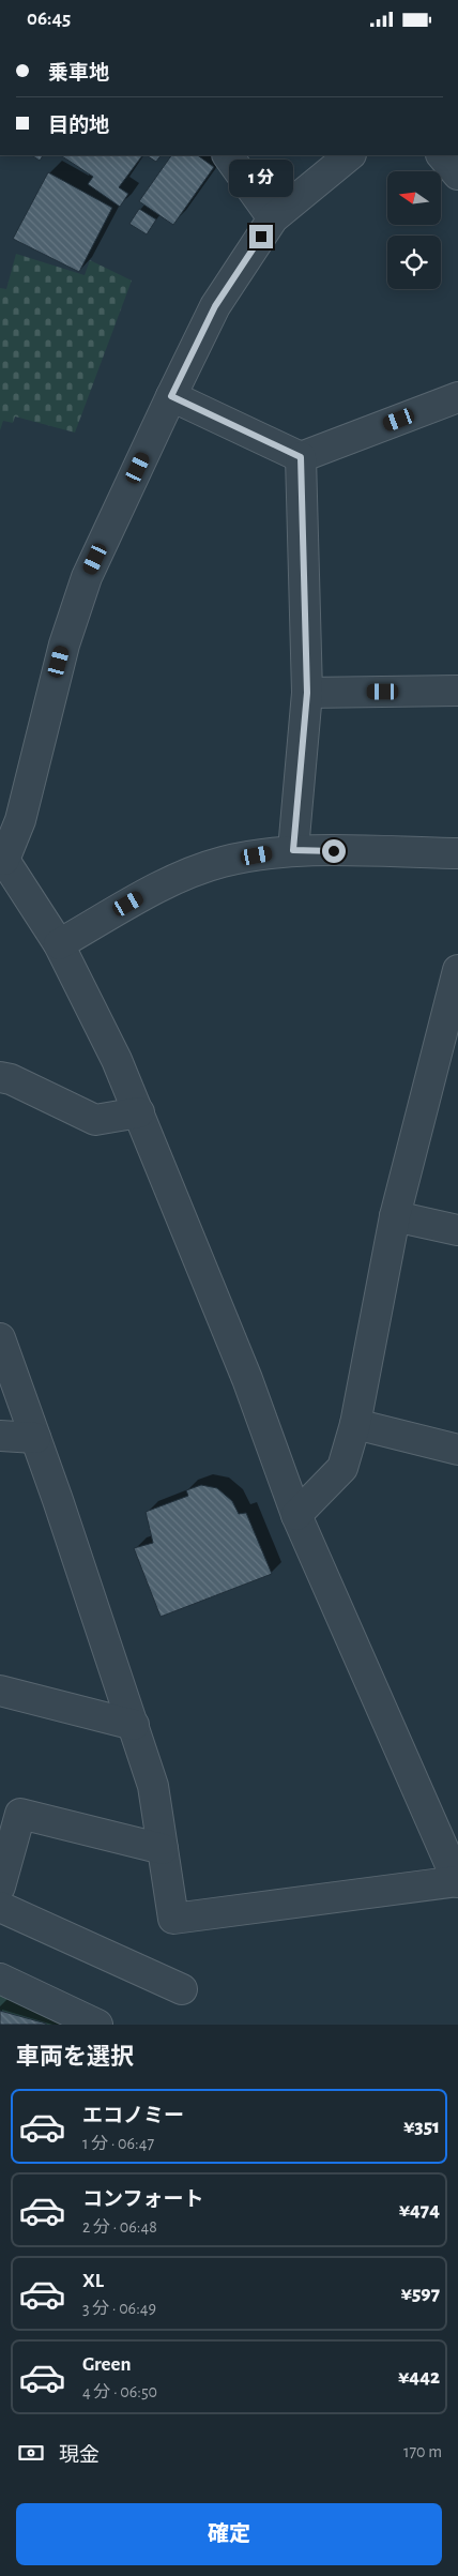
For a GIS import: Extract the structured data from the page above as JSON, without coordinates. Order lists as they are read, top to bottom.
{
  "north": "left",
  "page": {
    "status": "06:45",
    "banner": ["乗車地", "目的地"],
    "bubble": "1 分",
    "heading": "車両を選択",
    "list": [
      {
        "name": "エコノミー",
        "note": "1 分 · 06:47",
        "value": "¥351"
      },
      {
        "name": "コンフォート",
        "note": "2 分 · 06:48",
        "value": "¥474"
      },
      {
        "name": "XL",
        "note": "3 分 · 06:49",
        "value": "¥597"
      },
      {
        "name": "Green",
        "note": "4 分 · 06:50",
        "value": "¥442"
      }
    ],
    "pay": ["現金", "170 m"],
    "buttons": "確定"
  }
}
